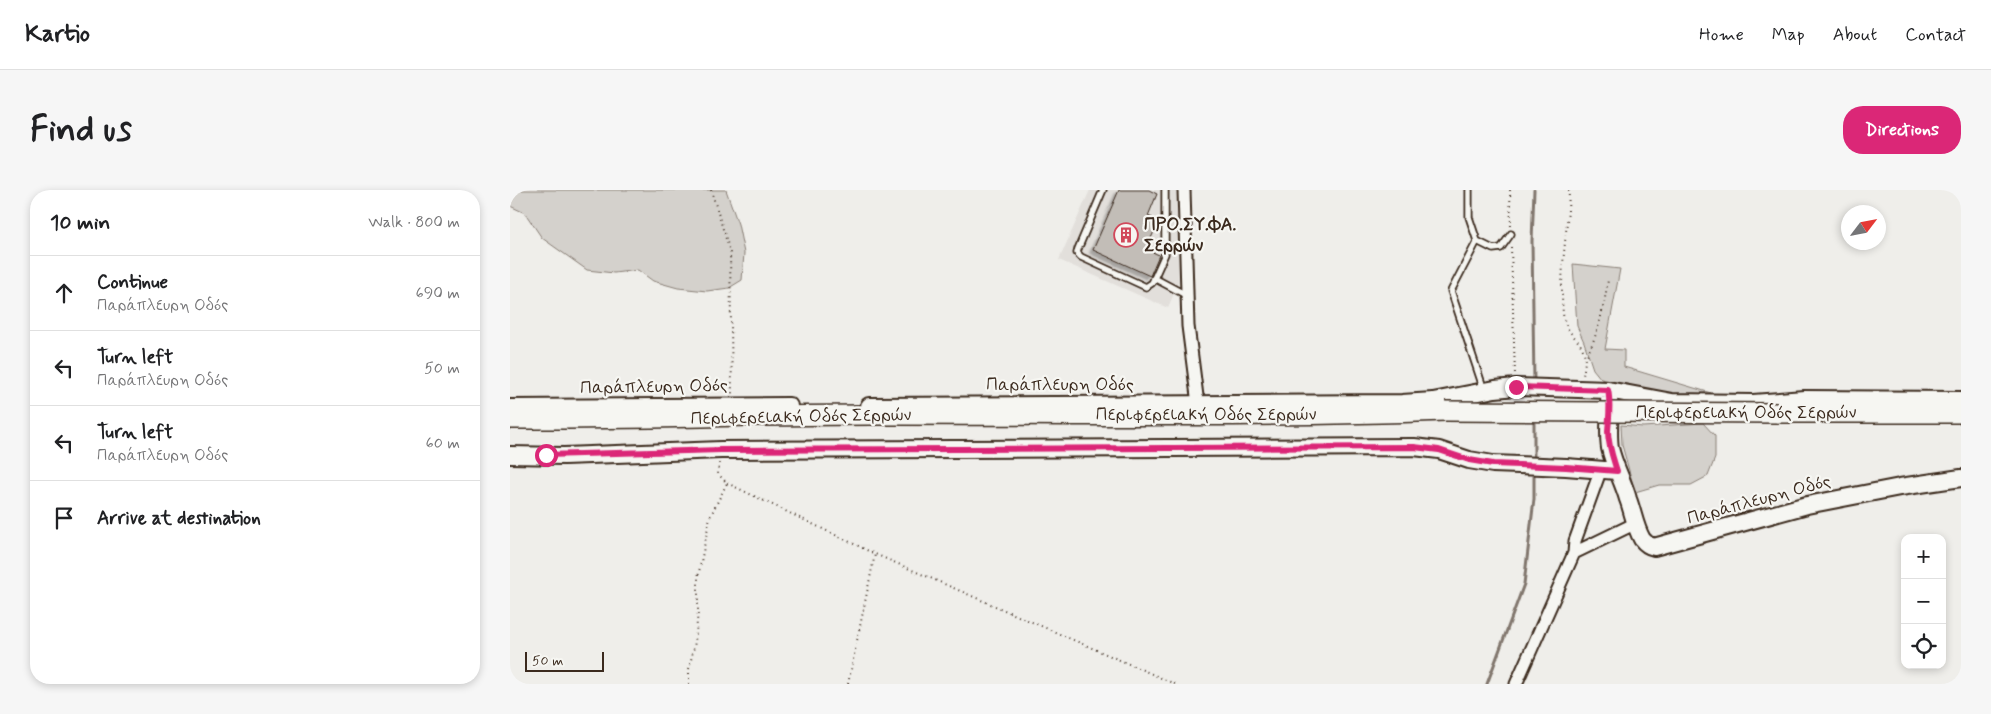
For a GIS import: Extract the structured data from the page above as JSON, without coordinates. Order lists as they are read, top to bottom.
{
  "streets": {
    "main road": ["Περιφερειακή Οδός Σερρών"],
    "street": ["Παράπλευρη Οδός"]
  },
  "places": {
    "building": ["ΠΡΟ.ΣΥ.ΦΑ. Σερρών"]
  },
  "scale_bar": "50 m",
  "north": "top right",
  "page": {
    "header": "Kartio",
    "nav": [
      "Home",
      "Map",
      "About",
      "Contact"
    ],
    "buttons": "Directions",
    "title": "Find us",
    "heading": ["10 min", "Walk · 800 m"],
    "list": [
      ["Continue", "Παράπλευρη Οδός", "690 m"],
      ["Turn left", "Παράπλευρη Οδός", "50 m"],
      ["Turn left", "Παράπλευρη Οδός", "60 m"],
      "Arrive at destination"
    ],
    "map_buttons": ["+", "−"],
    "scale": "50 m"
  }
}
